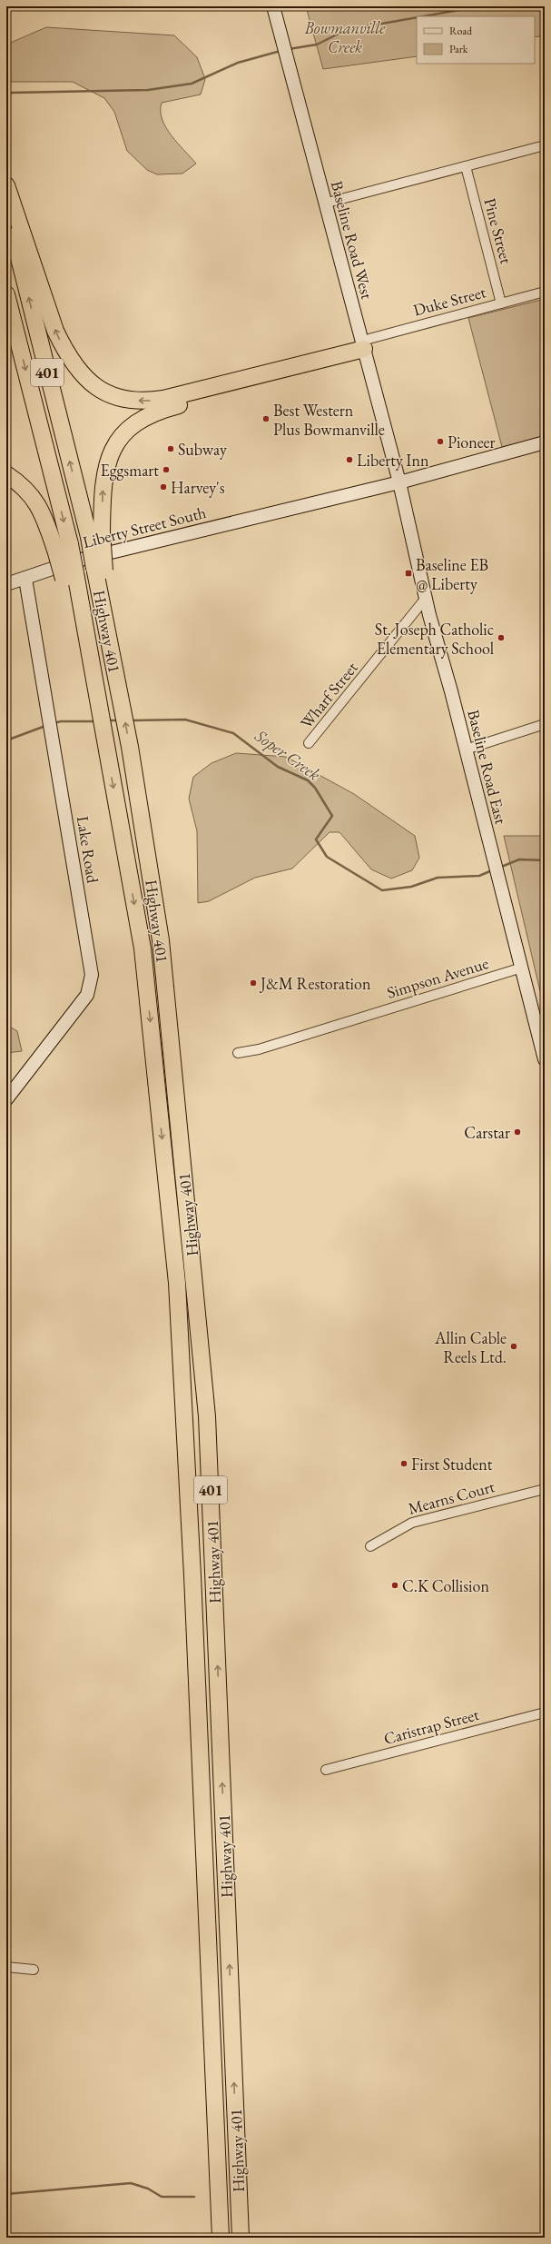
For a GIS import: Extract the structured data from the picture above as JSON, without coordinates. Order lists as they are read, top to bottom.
{
  "streets": {
    "highway": ["401", "Highway 401"],
    "street": [
      "Pine Street",
      "Baseline Road West",
      "Duke Street",
      "Liberty Street South",
      "Wharf Street",
      "Baseline Road East",
      "Lake Road",
      "Simpson Avenue",
      "Mearns Court",
      "Caristrap Street"
    ]
  },
  "crossings": [
    ["Pine Street", "Duke Street"],
    ["Baseline Road West", "Duke Street"],
    ["Baseline Road West", "Liberty Street South"],
    ["Baseline Road West", "Baseline Road East"],
    ["401", "Highway 401"],
    ["Liberty Street South", "Baseline Road East"],
    ["Liberty Street South", "Lake Road"],
    ["Wharf Street", "Baseline Road East"],
    ["Baseline Road East", "Simpson Avenue"]
  ],
  "water": ["Soper Creek"],
  "parks": ["Bowmanville Creek"],
  "places": {
    "other": [
      "Best Western Plus Bowmanville",
      "Pioneer",
      "Subway",
      "Liberty Inn",
      "Eggsmart",
      "Harvey's",
      "St. Joseph Catholic Elementary School",
      "J&M Restoration",
      "Carstar",
      "Allin Cable Reels Ltd.",
      "First Student",
      "C.K Collision"
    ],
    "transit": ["Baseline EB @ Liberty"]
  },
  "legend": ["Road", "Park"]
}
